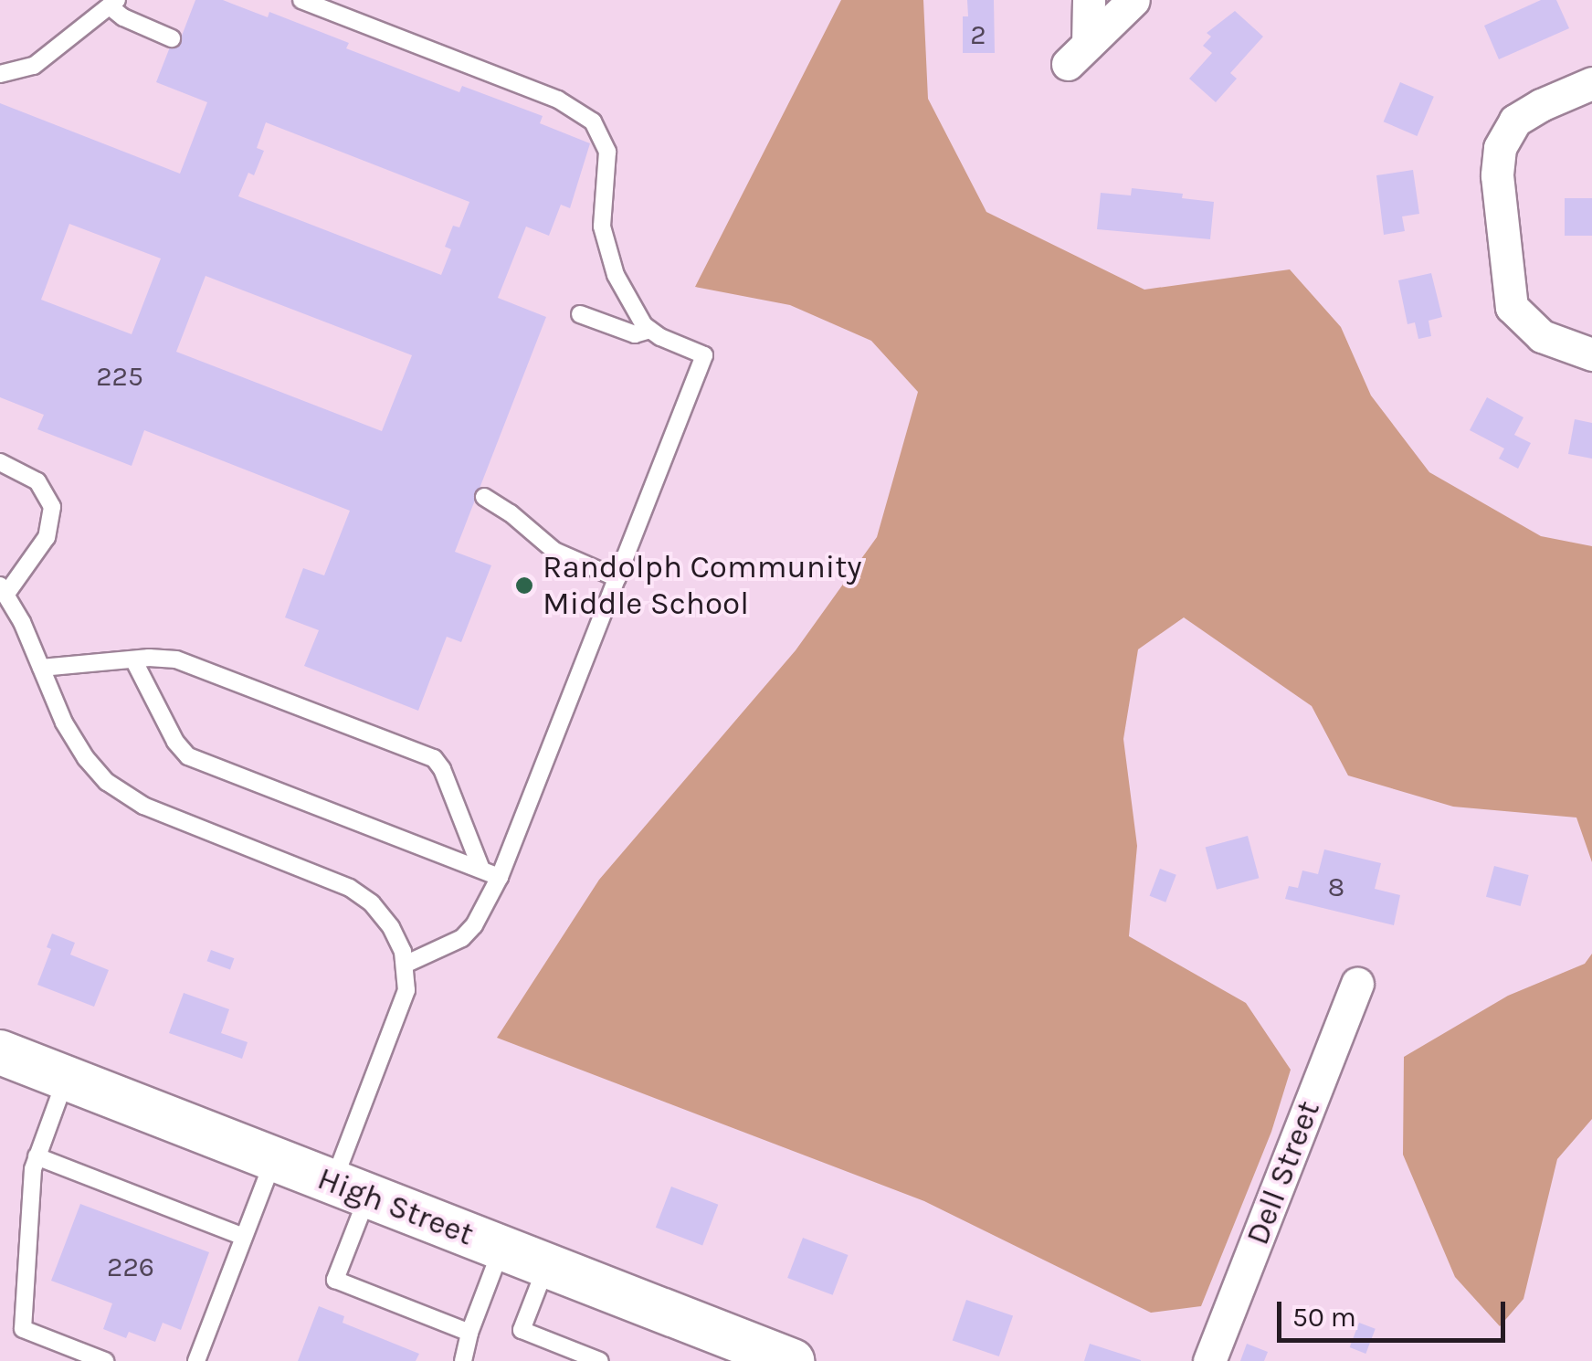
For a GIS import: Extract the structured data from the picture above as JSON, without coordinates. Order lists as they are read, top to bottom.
{
  "streets": {
    "main road": ["High Street"],
    "street": ["Dell Street"]
  },
  "places": ["Randolph Community Middle School"],
  "house_numbers": [
    "2",
    "225",
    "8",
    "226"
  ],
  "scale_bar": "50 m"
}
